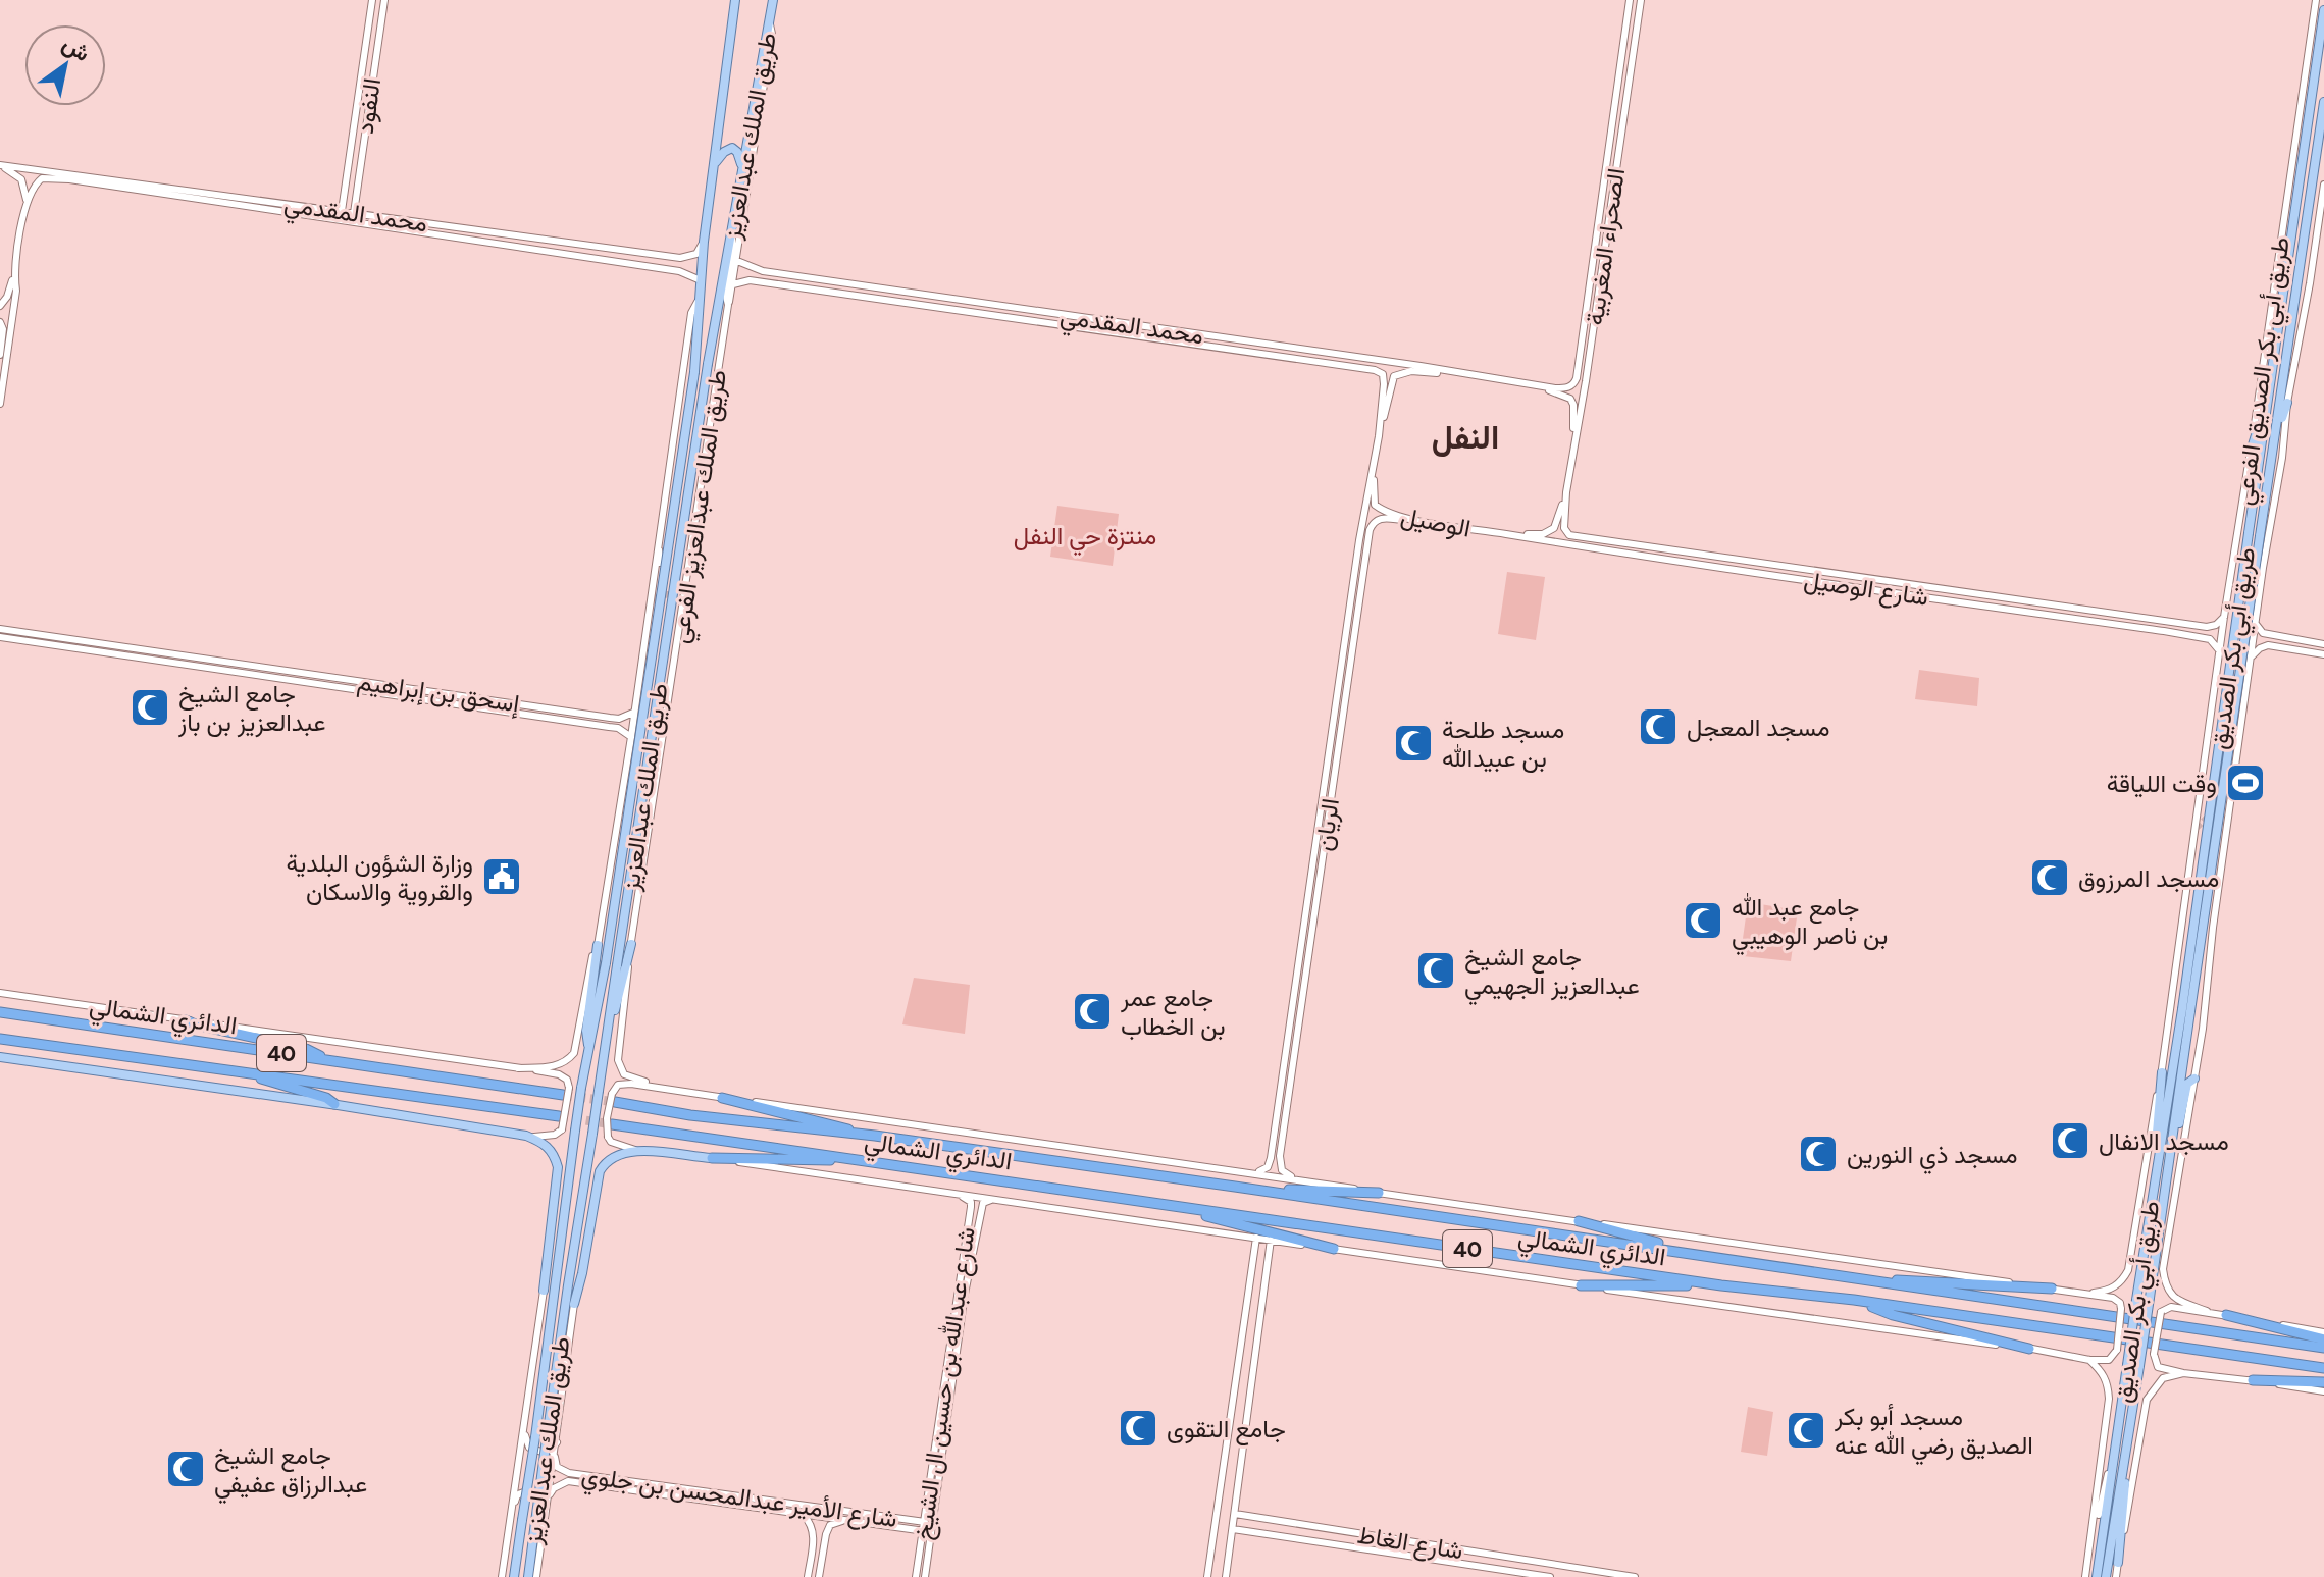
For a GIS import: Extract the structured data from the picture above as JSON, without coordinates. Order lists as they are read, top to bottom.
{
  "streets": {
    "highway": ["الدائري الشمالي", "40"],
    "main road": ["طريق الملك عبدالعزيز", "طريق أبي بكر الصديق"],
    "street": [
      "النفود",
      "محمد المقدمي",
      "الصحراء المغربية",
      "طريق أبي بكر الصديق الفرعي",
      "طريق الملك عبدالعزيز الفرعي",
      "الوصيل",
      "شارع الوصيل",
      "إسحق بن إبراهيم",
      "الريان",
      "شارع عبدالله بن حسين ال الشيخ",
      "شارع الأمير عبدالمحسن بن جلوي",
      "شارع الغاط"
    ]
  },
  "crossings": [
    ["النفود", "محمد المقدمي"],
    ["طريق الملك عبدالعزيز", "محمد المقدمي"],
    ["طريق الملك عبدالعزيز", "طريق الملك عبدالعزيز الفرعي"],
    ["محمد المقدمي", "الصحراء المغربية"],
    ["محمد المقدمي", "الوصيل"],
    ["محمد المقدمي", "شارع الوصيل"],
    ["محمد المقدمي", "الريان"],
    ["الصحراء المغربية", "الوصيل"],
    ["الصحراء المغربية", "شارع الوصيل"],
    ["الصحراء المغربية", "الريان"],
    ["طريق أبي بكر الصديق الفرعي", "الدائري الشمالي"],
    ["طريق الملك عبدالعزيز الفرعي", "إسحق بن إبراهيم"],
    ["طريق الملك عبدالعزيز الفرعي", "الدائري الشمالي"],
    ["الوصيل", "شارع الوصيل"],
    ["الوصيل", "الريان"],
    ["شارع الوصيل", "الريان"],
    ["الدائري الشمالي", "شارع عبدالله بن حسين ال الشيخ"],
    ["شارع عبدالله بن حسين ال الشيخ", "شارع الأمير عبدالمحسن بن جلوي"]
  ],
  "districts": ["النفل"],
  "parks": ["منتزة حي النفل"],
  "places": {
    "mosque": [
      "جامع الشيخ عبدالعزيز بن باز",
      "مسجد المعجل",
      "مسجد طلحة بن عبيدالله",
      "مسجد المرزوق",
      "جامع عبد الله بن ناصر الوهيبي",
      "جامع الشيخ عبدالعزيز الجهيمي",
      "جامع عمر بن الخطاب",
      "مسجد الانفال",
      "مسجد ذي النورين",
      "جامع التقوى",
      "مسجد أبو بكر الصديق رضي الله عنه",
      "جامع الشيخ عبدالرزاق عفيفي"
    ],
    "sports": ["وقت اللياقة"],
    "public building": ["وزارة الشؤون البلدية والقروية والاسكان"]
  },
  "north": "top right"
}
